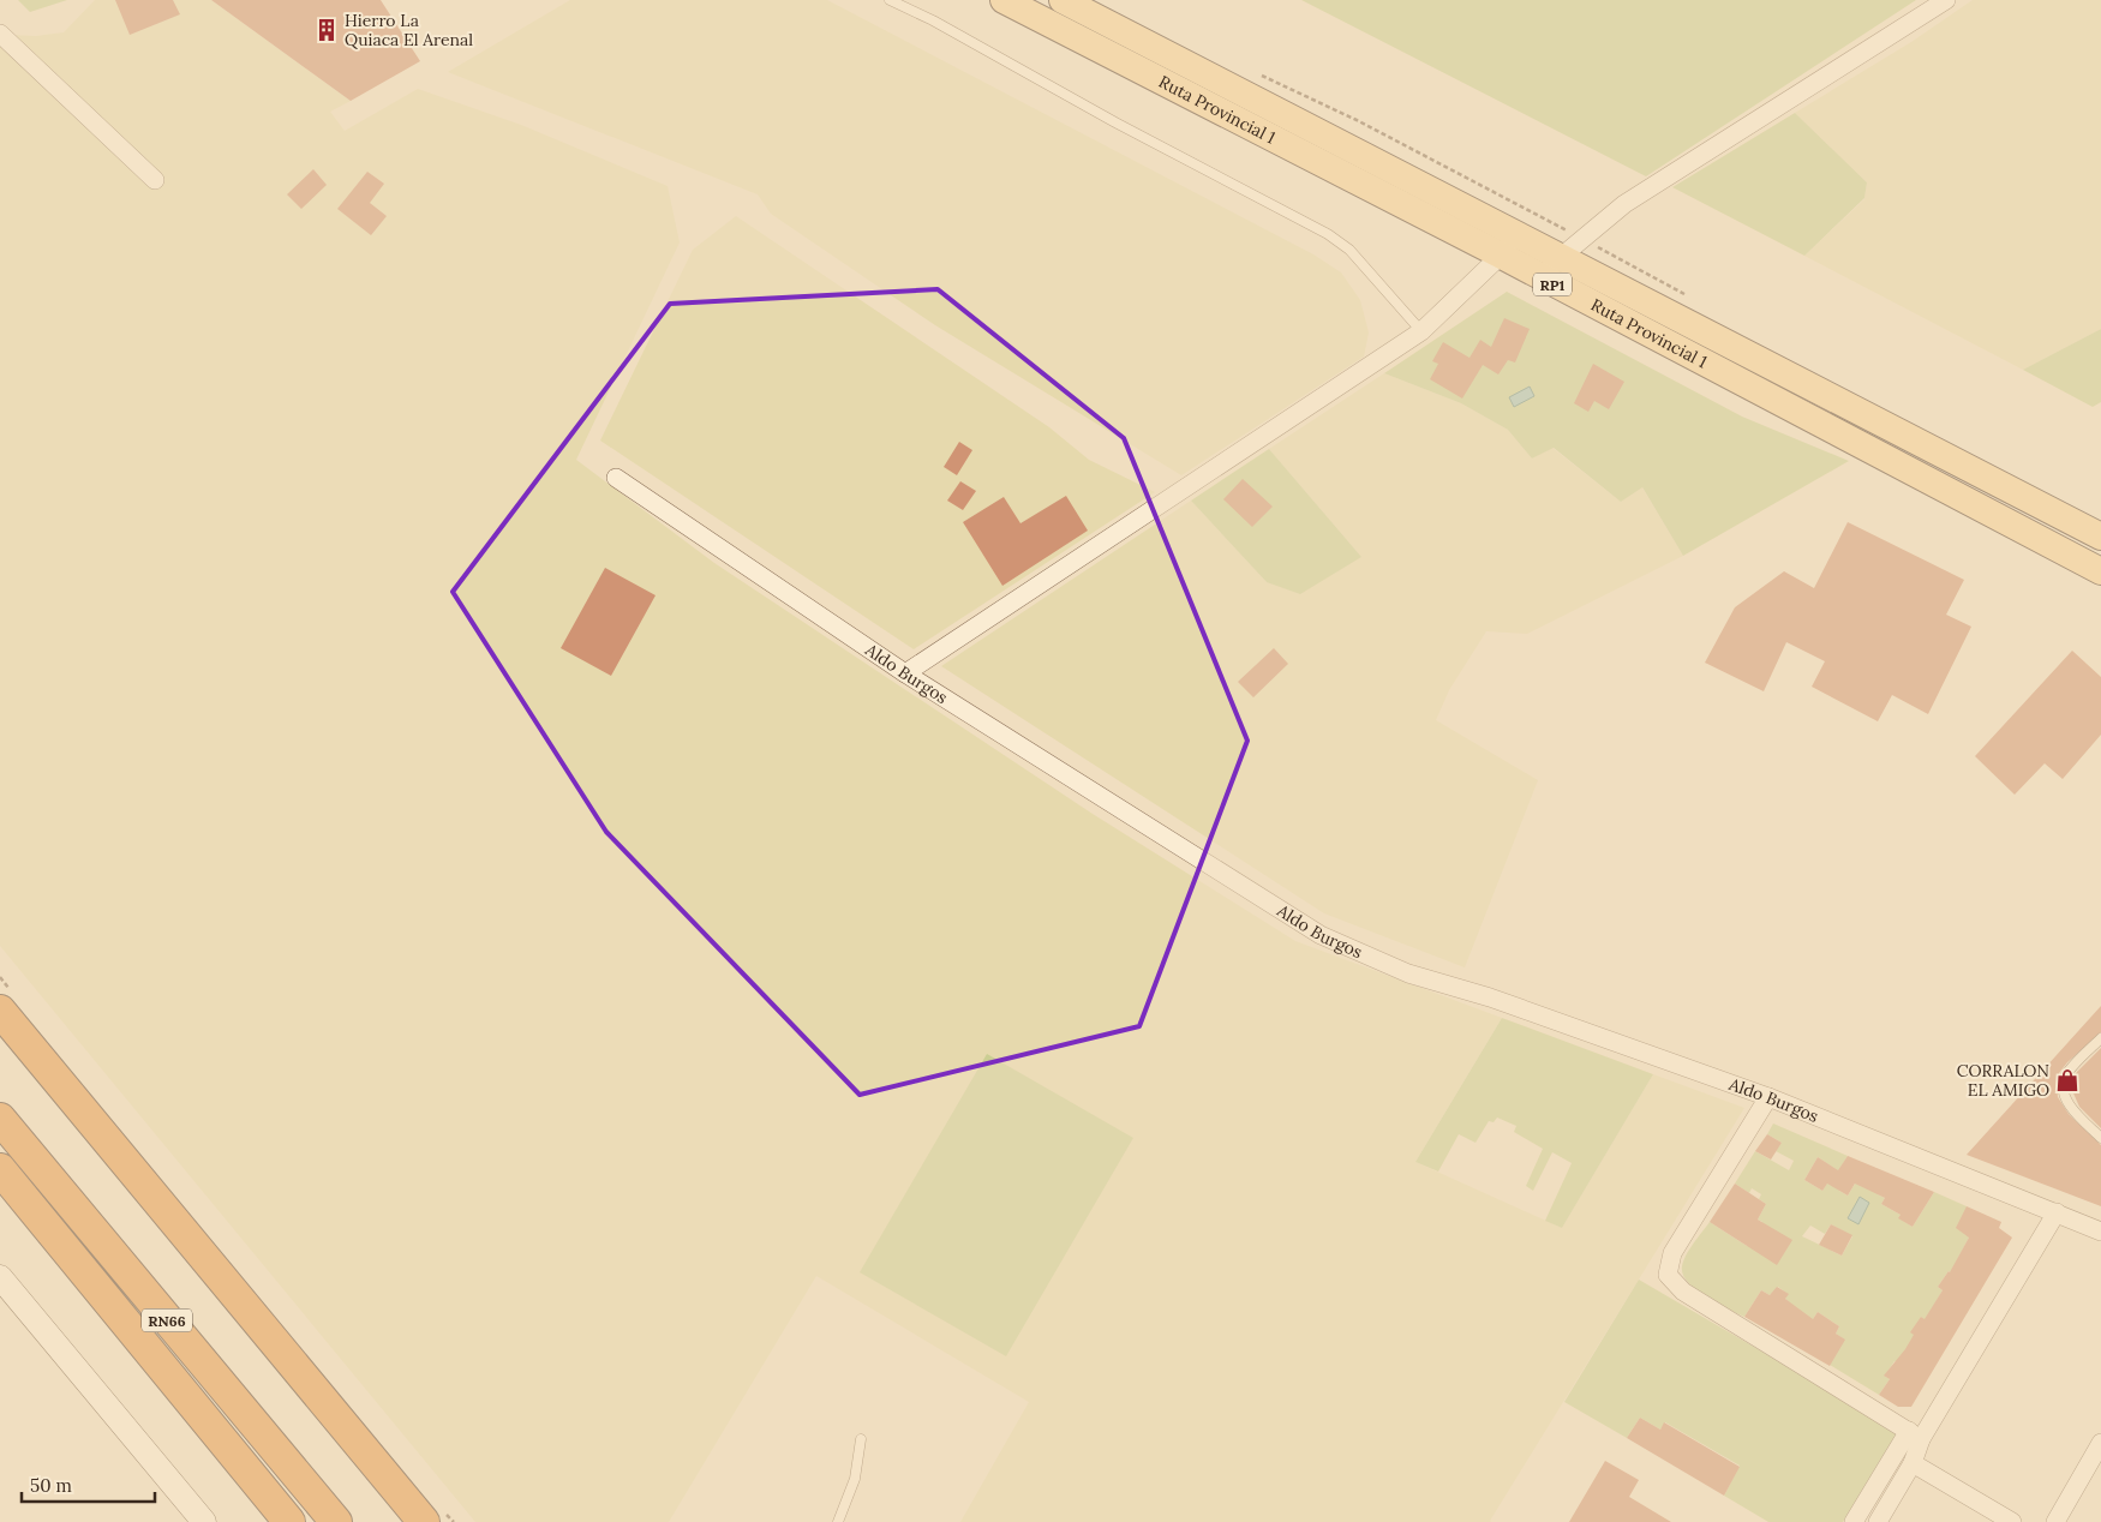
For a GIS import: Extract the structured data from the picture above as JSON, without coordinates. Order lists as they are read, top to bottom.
{
  "streets": {
    "highway": ["RN66"],
    "main road": ["Ruta Provincial 1", "RP1"],
    "street": ["Aldo Burgos"]
  },
  "places": {
    "building": ["Hierro La Quiaca El Arenal"],
    "shop": ["CORRALON EL AMIGO"]
  },
  "scale_bar": "50 m"
}
